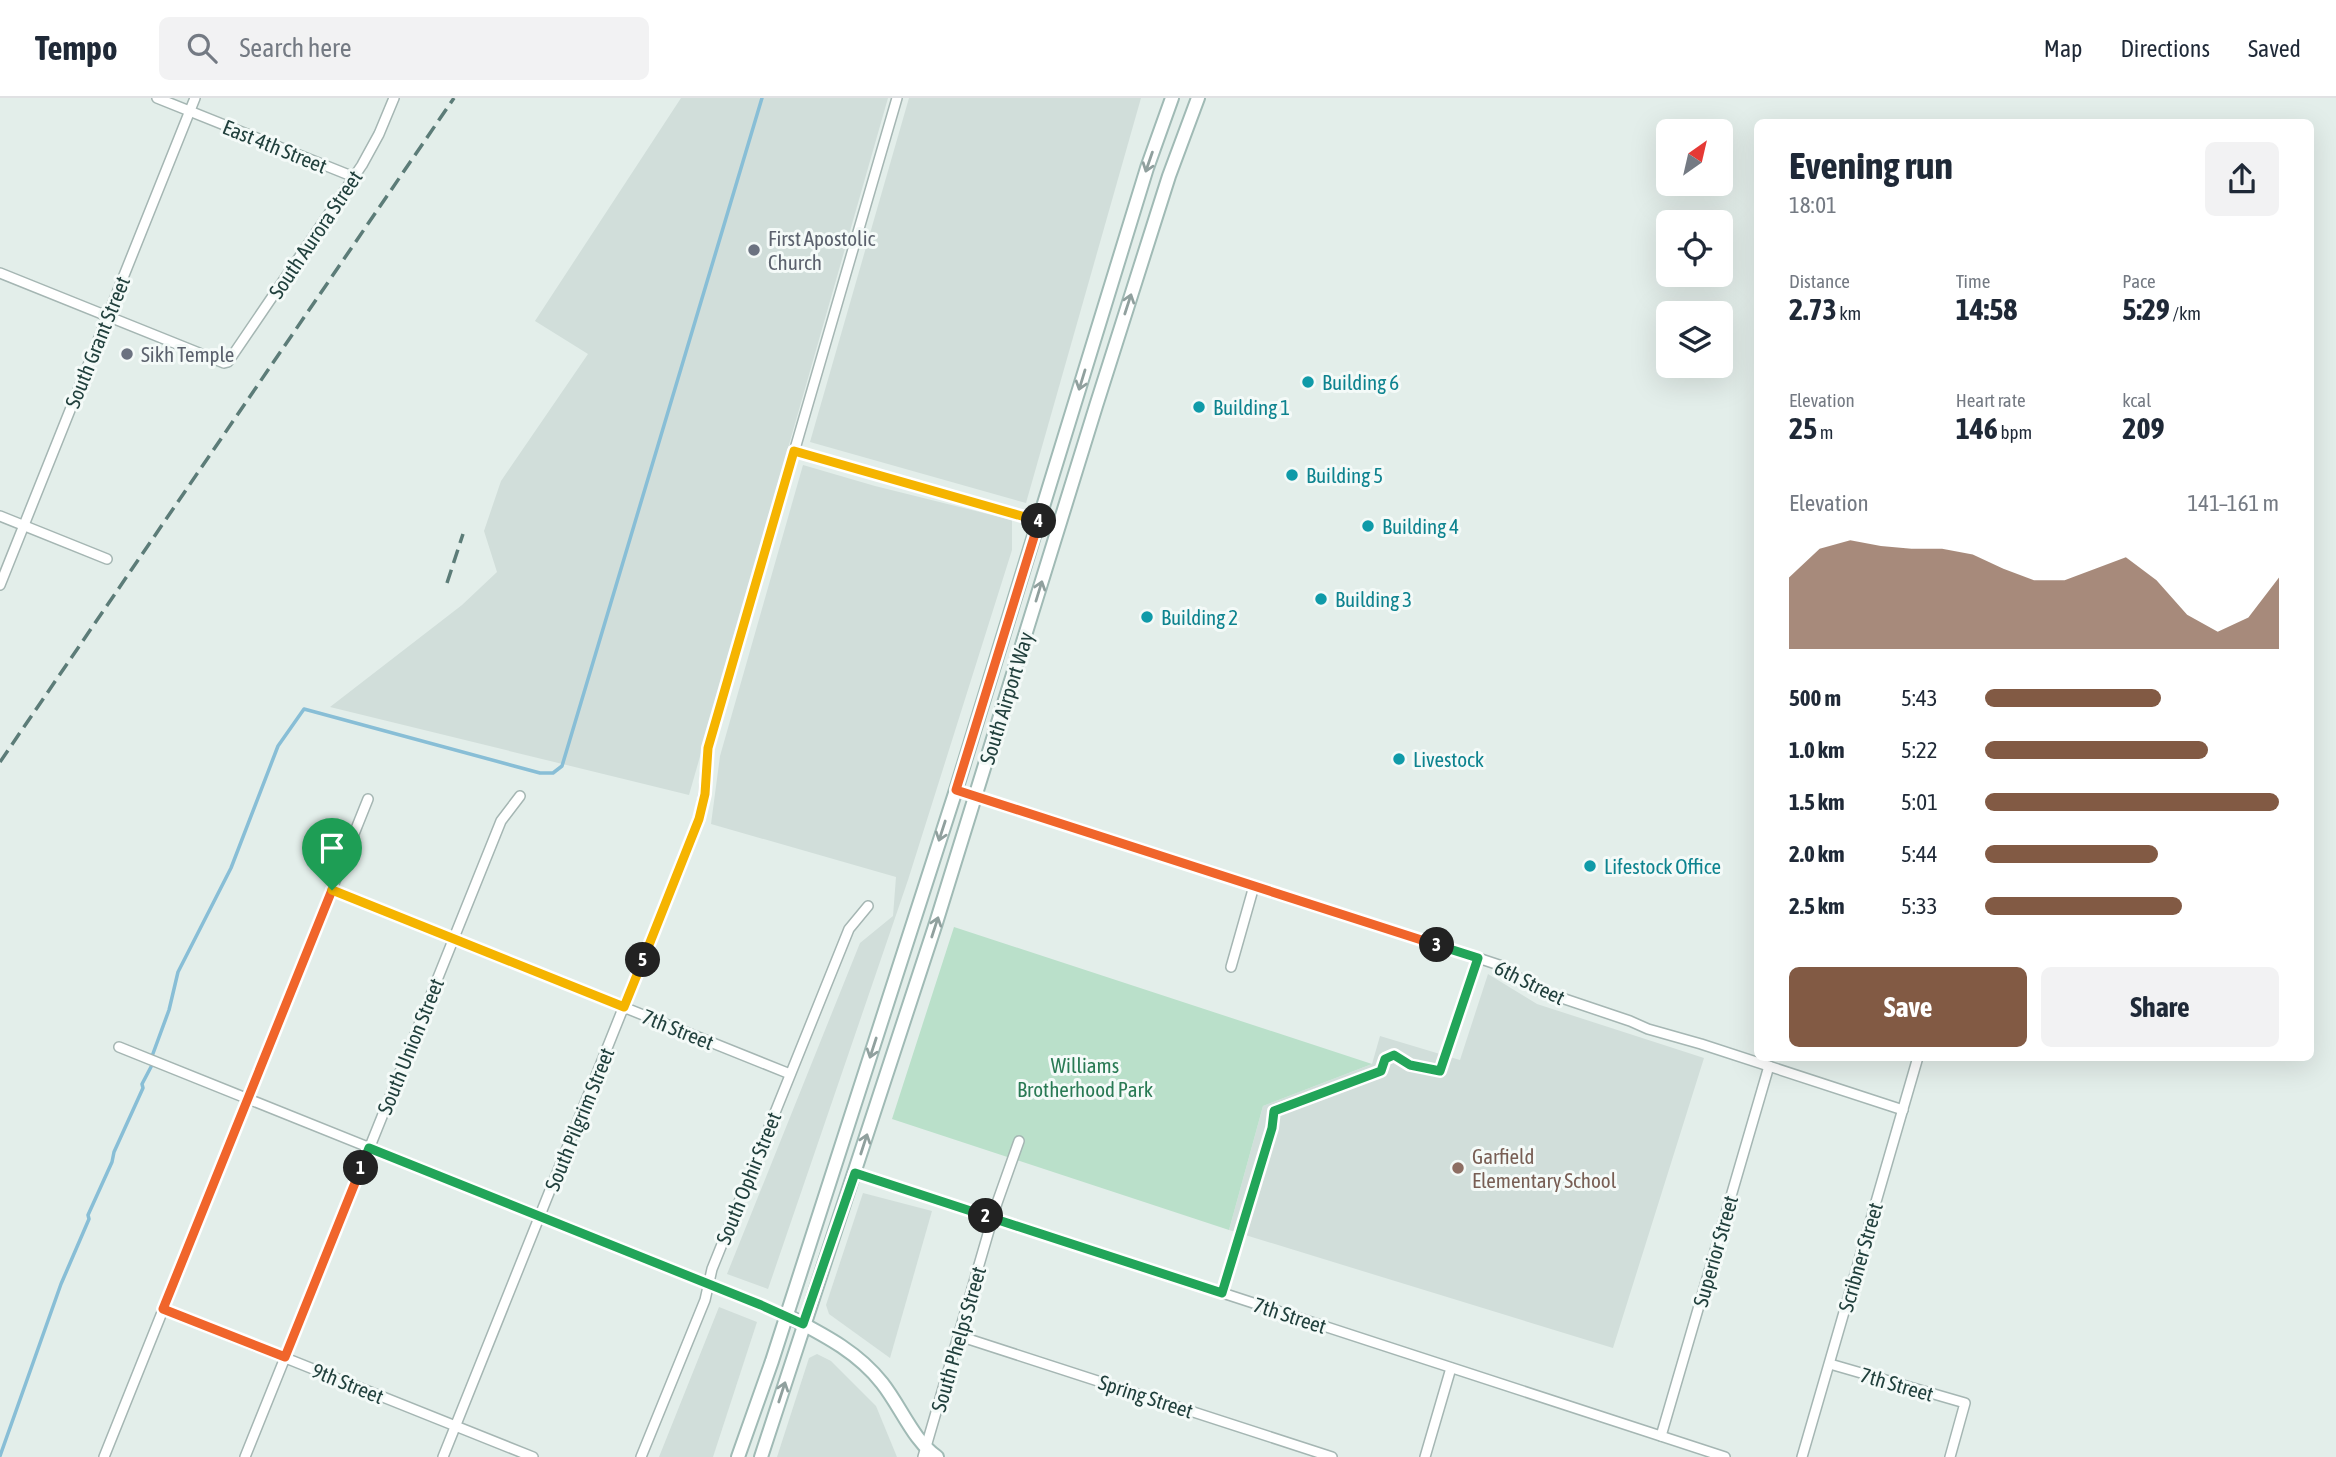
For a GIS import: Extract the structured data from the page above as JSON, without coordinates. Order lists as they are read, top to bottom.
{
  "streets": {
    "main road": ["South Airport Way"],
    "street": [
      "East 4th Street",
      "South Aurora Street",
      "South Grant Street",
      "6th Street",
      "7th Street",
      "South Union Street",
      "South Pilgrim Street",
      "South Ophir Street",
      "Superior Street",
      "Scribner Street",
      "South Phelps Street",
      "9th Street",
      "Spring Street"
    ]
  },
  "crossings": [
    ["East 4th Street", "South Aurora Street"],
    ["East 4th Street", "South Grant Street"],
    ["South Aurora Street", "South Grant Street"],
    ["South Airport Way", "6th Street"],
    ["South Airport Way", "7th Street"],
    ["6th Street", "Superior Street"],
    ["6th Street", "Scribner Street"],
    ["7th Street", "South Union Street"],
    ["7th Street", "South Pilgrim Street"],
    ["7th Street", "South Ophir Street"],
    ["7th Street", "Superior Street"],
    ["7th Street", "Scribner Street"],
    ["7th Street", "South Phelps Street"],
    ["South Union Street", "9th Street"],
    ["South Pilgrim Street", "9th Street"],
    ["South Phelps Street", "Spring Street"]
  ],
  "parks": ["Williams Brotherhood Park"],
  "places": [
    "First Apostolic Church",
    "Sikh Temple",
    "Building 6",
    "Building 1",
    "Building 5",
    "Building 4",
    "Building 3",
    "Building 2",
    "Livestock",
    "Lifestock Office",
    "Garfield Elementary School"
  ],
  "north": "top right",
  "page": {
    "header": "Tempo",
    "search": "Search here",
    "nav": ["Map", "Directions", "Saved"],
    "heading": ["Evening run", "18:01"],
    "stats": [
      ["Distance", "2.73 km"],
      ["Time", "14:58"],
      ["Pace", "5:29 /km"],
      ["Elevation", "25 m"],
      ["Heart rate", "146 bpm"],
      ["kcal", "209"]
    ],
    "chart": ["Elevation", "141–161 m"],
    "pins": [
      "4",
      "3",
      "5",
      "1",
      "2"
    ],
    "list": [
      {
        "name": "500 m",
        "note": "5:43"
      },
      {
        "name": "1.0 km",
        "note": "5:22"
      },
      {
        "name": "1.5 km",
        "note": "5:01"
      },
      {
        "name": "2.0 km",
        "note": "5:44"
      },
      {
        "name": "2.5 km",
        "note": "5:33"
      }
    ],
    "buttons": ["Save", "Share"]
  }
}
